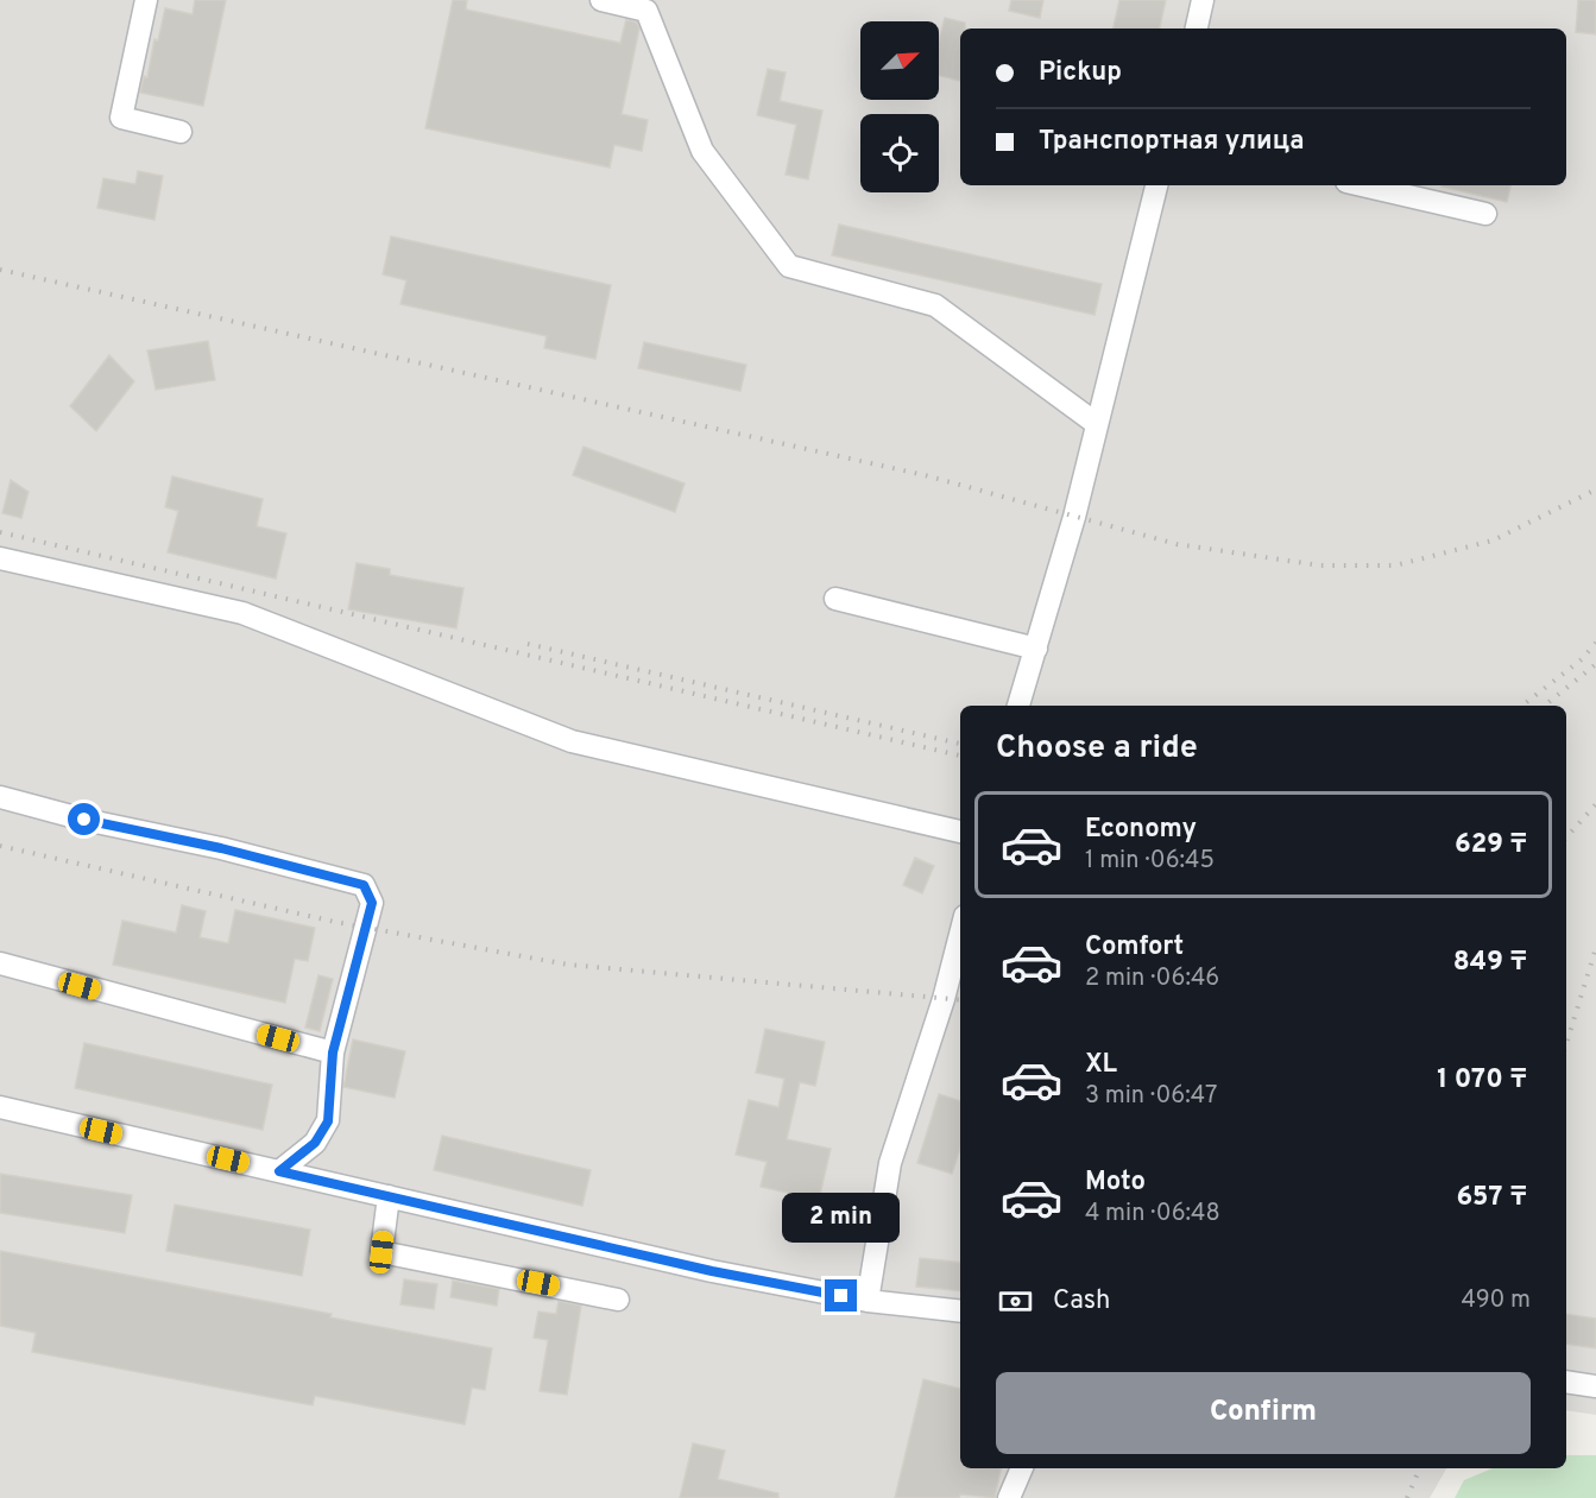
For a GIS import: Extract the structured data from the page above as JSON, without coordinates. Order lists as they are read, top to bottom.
{
  "north": "top right",
  "page": {
    "banner": ["Pickup", "Транспортная улица"],
    "heading": "Choose a ride",
    "list": [
      {
        "name": "Economy",
        "note": "1 min · 06:45",
        "value": "629 ₸"
      },
      {
        "name": "Comfort",
        "note": "2 min · 06:46",
        "value": "849 ₸"
      },
      {
        "name": "XL",
        "note": "3 min · 06:47",
        "value": "1 070 ₸"
      },
      {
        "name": "Moto",
        "note": "4 min · 06:48",
        "value": "657 ₸"
      }
    ],
    "bubble": "2 min",
    "pay": ["Cash", "490 m"],
    "buttons": "Confirm"
  }
}
